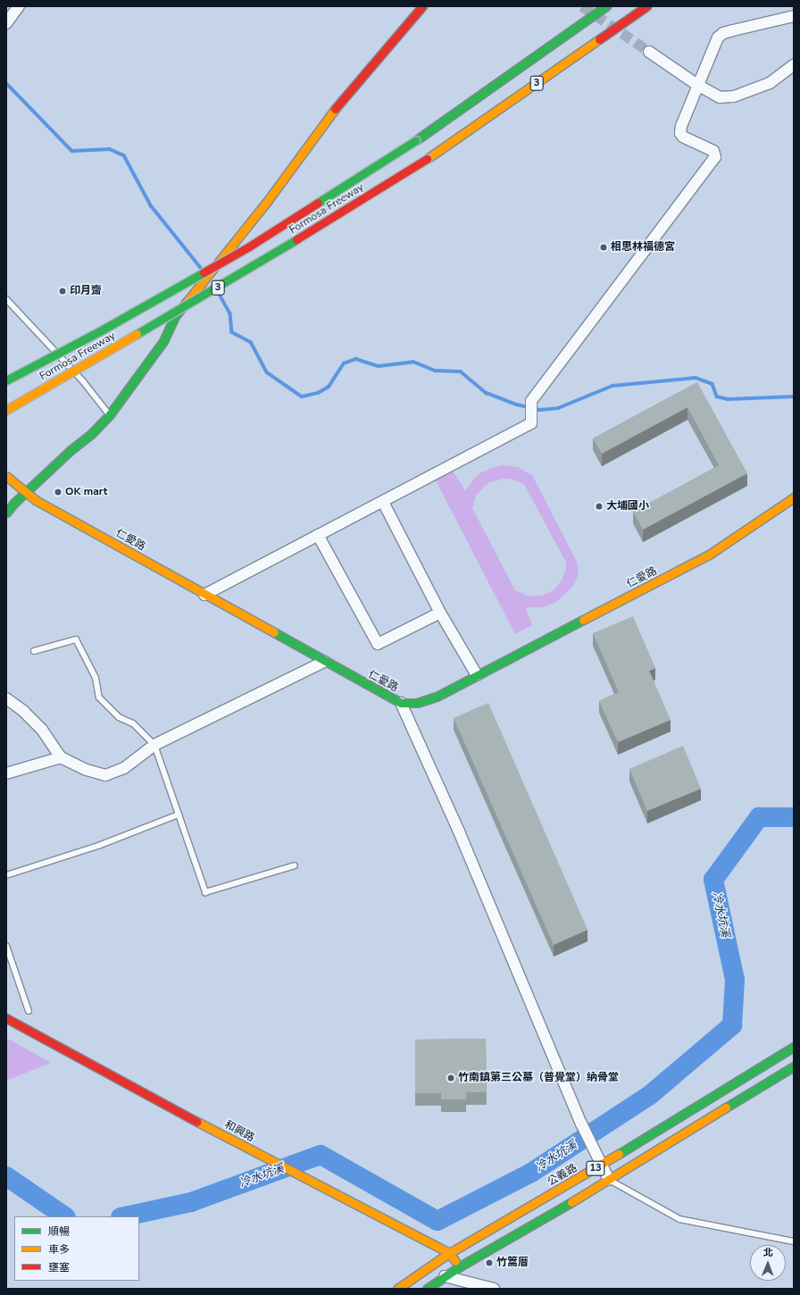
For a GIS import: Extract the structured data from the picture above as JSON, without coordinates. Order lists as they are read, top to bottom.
{
  "streets": {
    "main road": [
      "3",
      "Formosa Freeway",
      "仁愛路",
      "和興路",
      "13",
      "公義路"
    ]
  },
  "crossings": [
    ["和興路", "13"],
    ["和興路", "公義路"]
  ],
  "water": ["冷水坑溪"],
  "places": [
    "相思林福德宮",
    "印月齋",
    "OK mart",
    "大埔國小",
    "竹南鎮第三公墓（普覺堂）納骨堂",
    "竹篙厝"
  ],
  "legend": ["順暢", "車多", "壅塞"],
  "north": "top"
}
